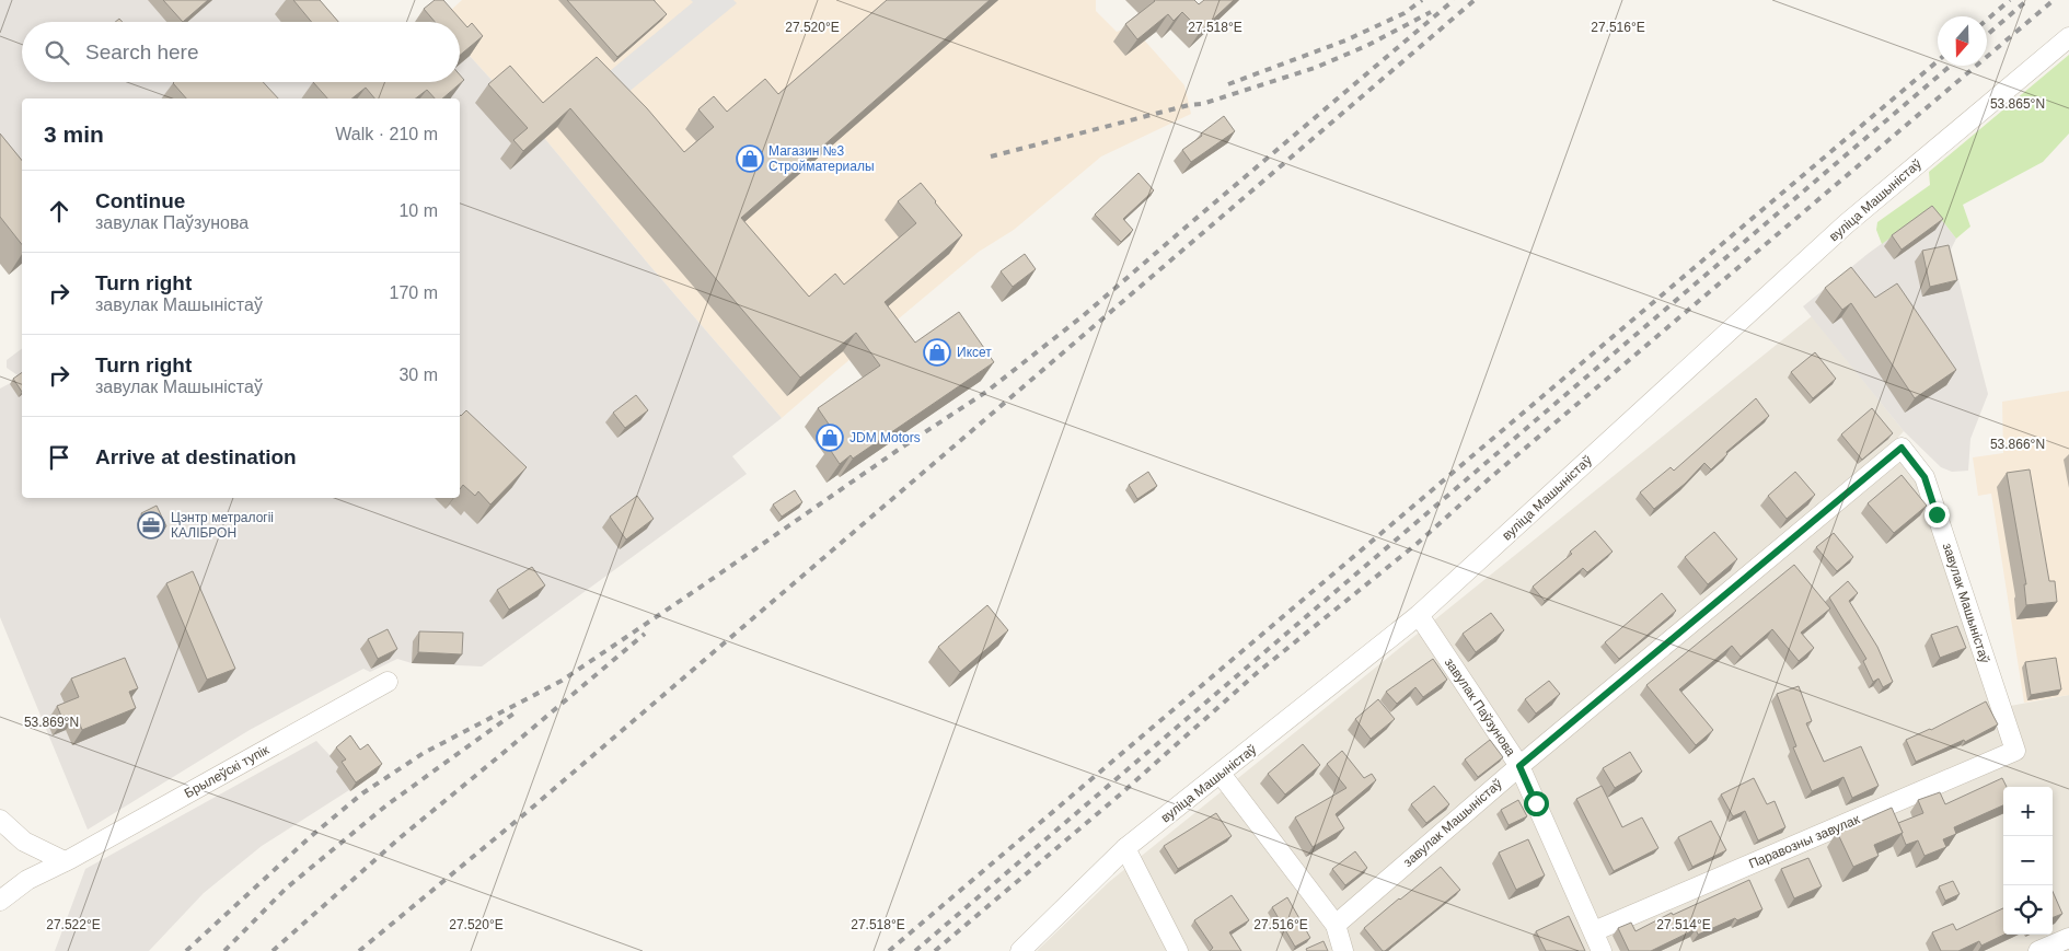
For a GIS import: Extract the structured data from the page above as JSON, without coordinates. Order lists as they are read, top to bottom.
{
  "streets": {
    "street": [
      "вуліца Машыністаў",
      "завулак Машыністаў",
      "завулак Паўзунова",
      "Брылеўскі тупік",
      "Паравозны завулак"
    ]
  },
  "crossings": [
    ["вуліца Машыністаў", "завулак Паўзунова"],
    ["завулак Машыністаў", "завулак Паўзунова"],
    ["завулак Машыністаў", "Паравозны завулак"],
    ["завулак Паўзунова", "Паравозны завулак"]
  ],
  "places": {
    "shop": ["Магазин №3 Стройматериалы", "Иксет", "JDM Motors"],
    "office": ["Цэнтр метралогіі КАЛIБРОН"]
  },
  "north": "bottom",
  "page": {
    "search": "Search here",
    "heading": ["3 min", "Walk · 210 m"],
    "list": [
      ["Continue", "завулак Паўзунова", "10 m"],
      ["Turn right", "завулак Машыністаў", "170 m"],
      ["Turn right", "завулак Машыністаў", "30 m"],
      "Arrive at destination"
    ],
    "map_buttons": ["+", "−"]
  },
  "coordinates": [
    "27.520°E",
    "27.518°E",
    "27.516°E",
    "53.865°N",
    "53.866°N",
    "53.869°N",
    "27.522°E",
    "27.514°E"
  ]
}
